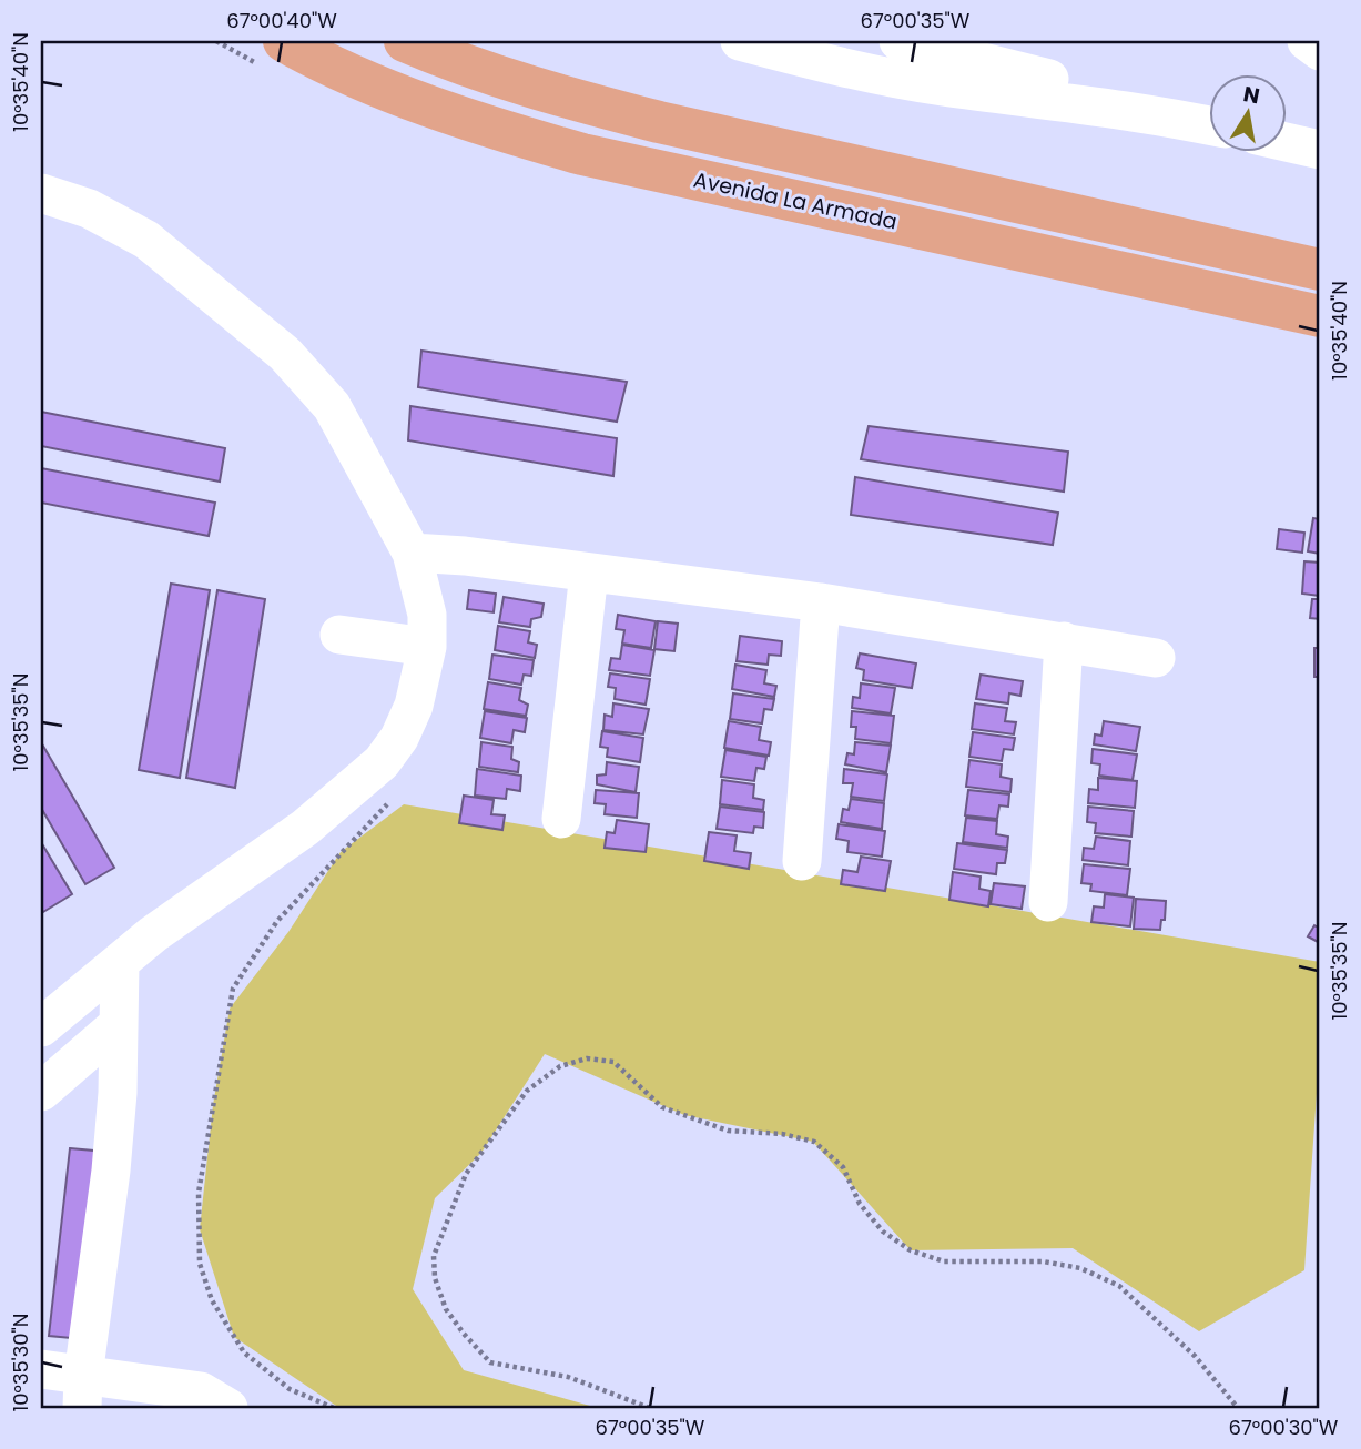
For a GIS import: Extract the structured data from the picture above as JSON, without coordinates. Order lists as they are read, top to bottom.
{
  "streets": {
    "main road": ["Avenida La Armada"]
  },
  "north": "top",
  "coordinates": [
    "67°00'40\"W",
    "67°00'35\"W",
    "10°35'40\"N",
    "10°35'35\"N",
    "10°35'30\"N",
    "67°00'30\"W"
  ]
}
